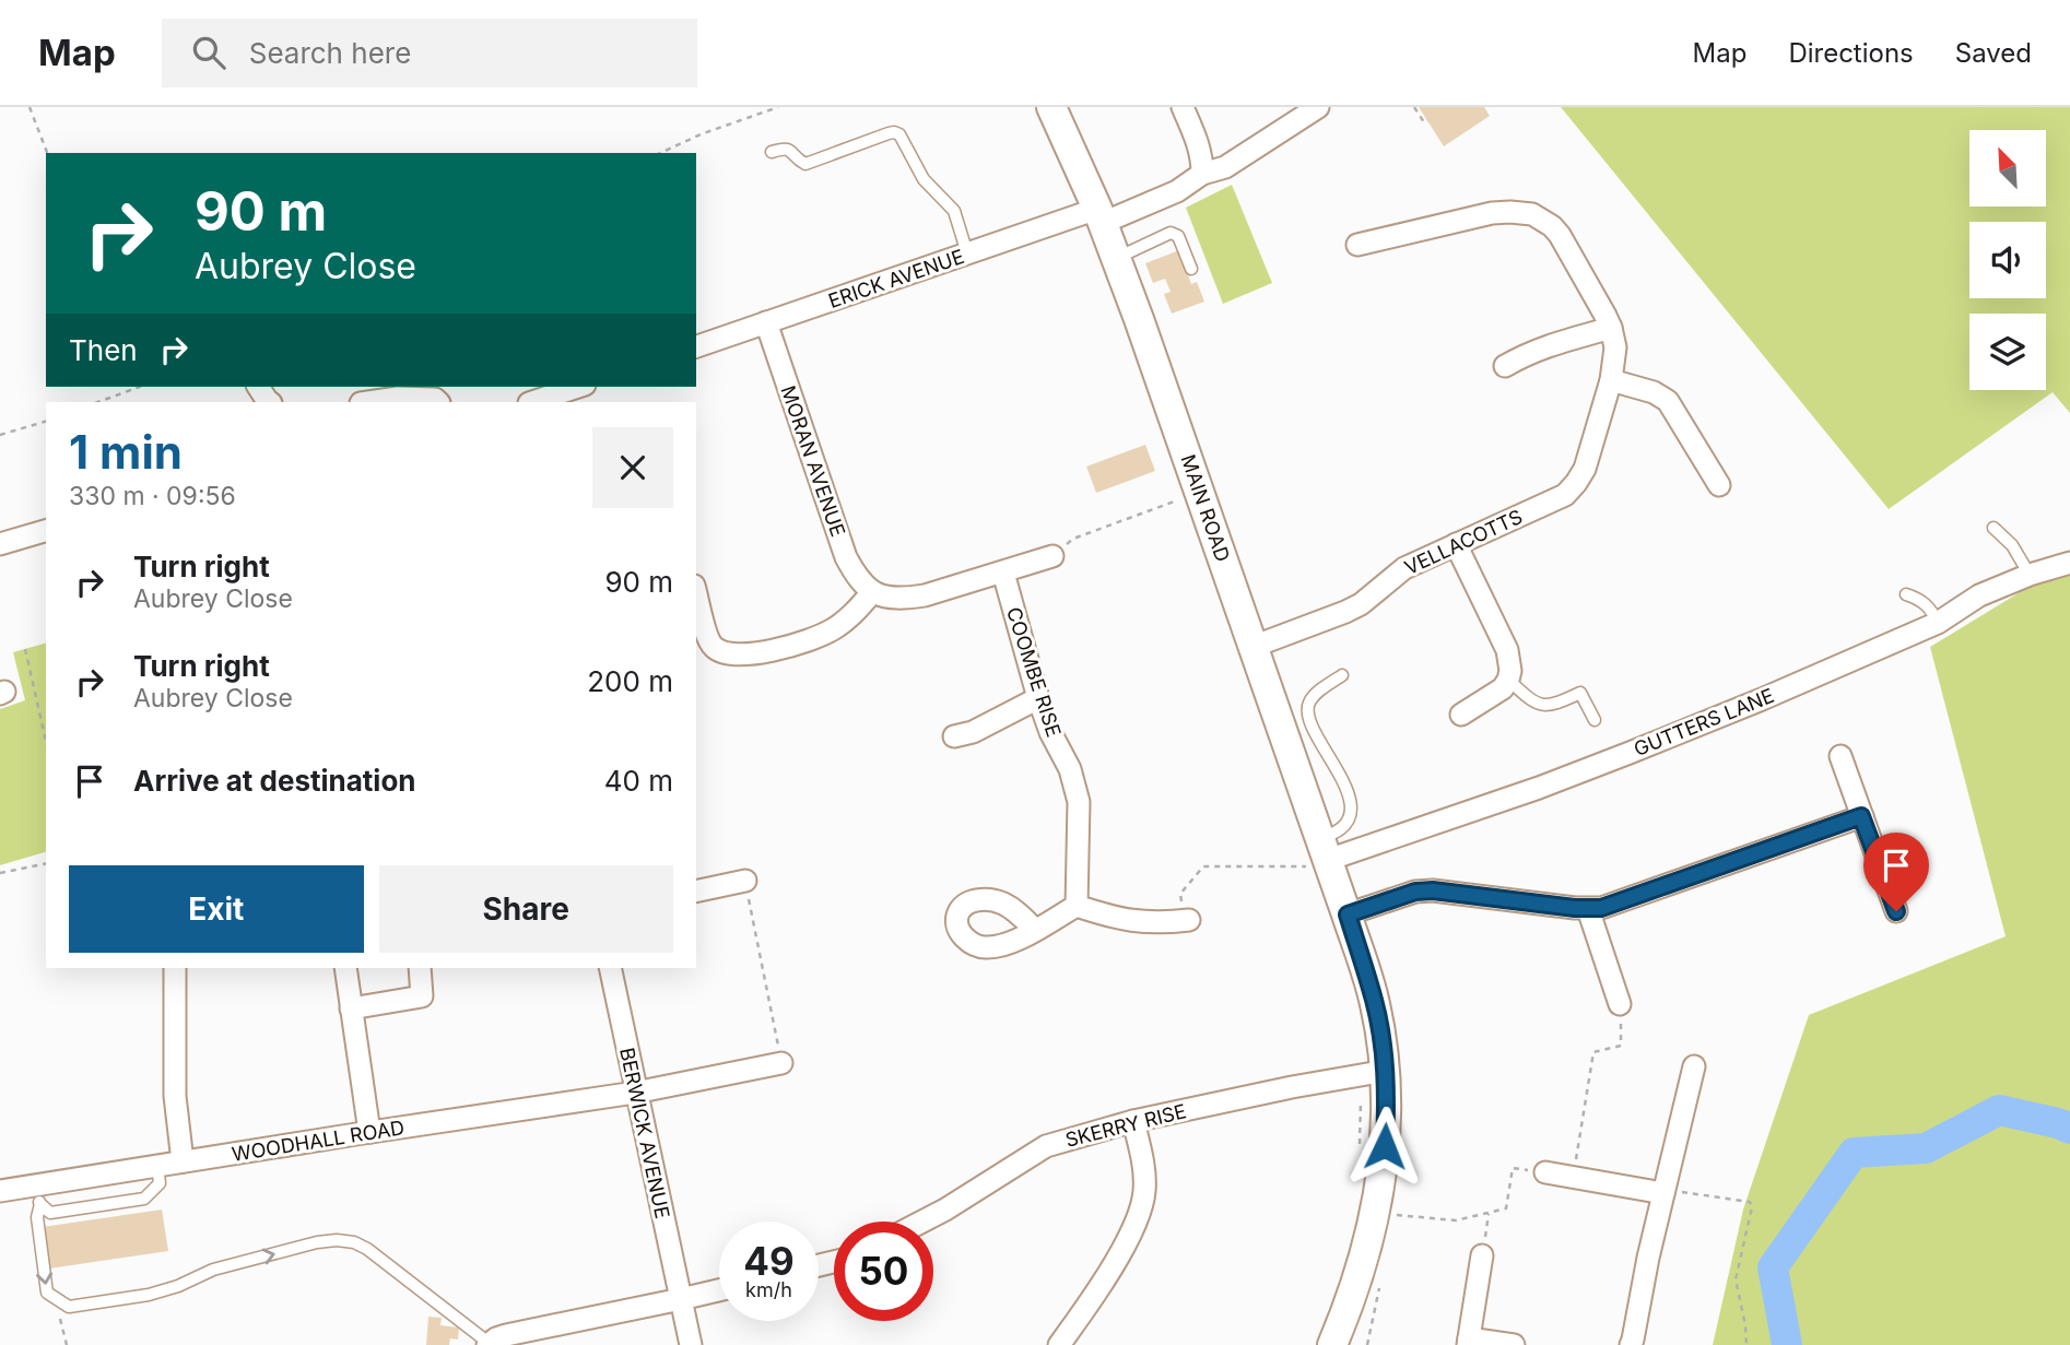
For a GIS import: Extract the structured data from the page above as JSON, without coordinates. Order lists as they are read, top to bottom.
{
  "streets": {
    "main road": ["MAIN ROAD"],
    "street": [
      "ERICK AVENUE",
      "MORAN AVENUE",
      "VELLACOTTS",
      "COOMBE RISE",
      "GUTTERS LANE",
      "SKERRY RISE",
      "BERWICK AVENUE",
      "WOODHALL ROAD"
    ]
  },
  "crossings": [
    ["ERICK AVENUE", "MORAN AVENUE"],
    ["ERICK AVENUE", "MAIN ROAD"],
    ["MAIN ROAD", "VELLACOTTS"],
    ["MAIN ROAD", "GUTTERS LANE"],
    ["MAIN ROAD", "SKERRY RISE"],
    ["BERWICK AVENUE", "WOODHALL ROAD"]
  ],
  "north": "top left",
  "page": {
    "header": "Map",
    "search": "Search here",
    "nav": ["Map", "Directions", "Saved"],
    "turn": ["90 m", "Aubrey Close"],
    "then": "Then",
    "heading": ["1 min", "330 m · 09:56"],
    "list": [
      {
        "name": "Turn right",
        "note": "Aubrey Close",
        "value": "90 m"
      },
      {
        "name": "Turn right",
        "note": "Aubrey Close",
        "value": "200 m"
      },
      {
        "name": "Arrive at destination",
        "value": "40 m"
      }
    ],
    "buttons": ["Exit", "Share"],
    "speed": "49 km/h",
    "limit": "50"
  }
}
